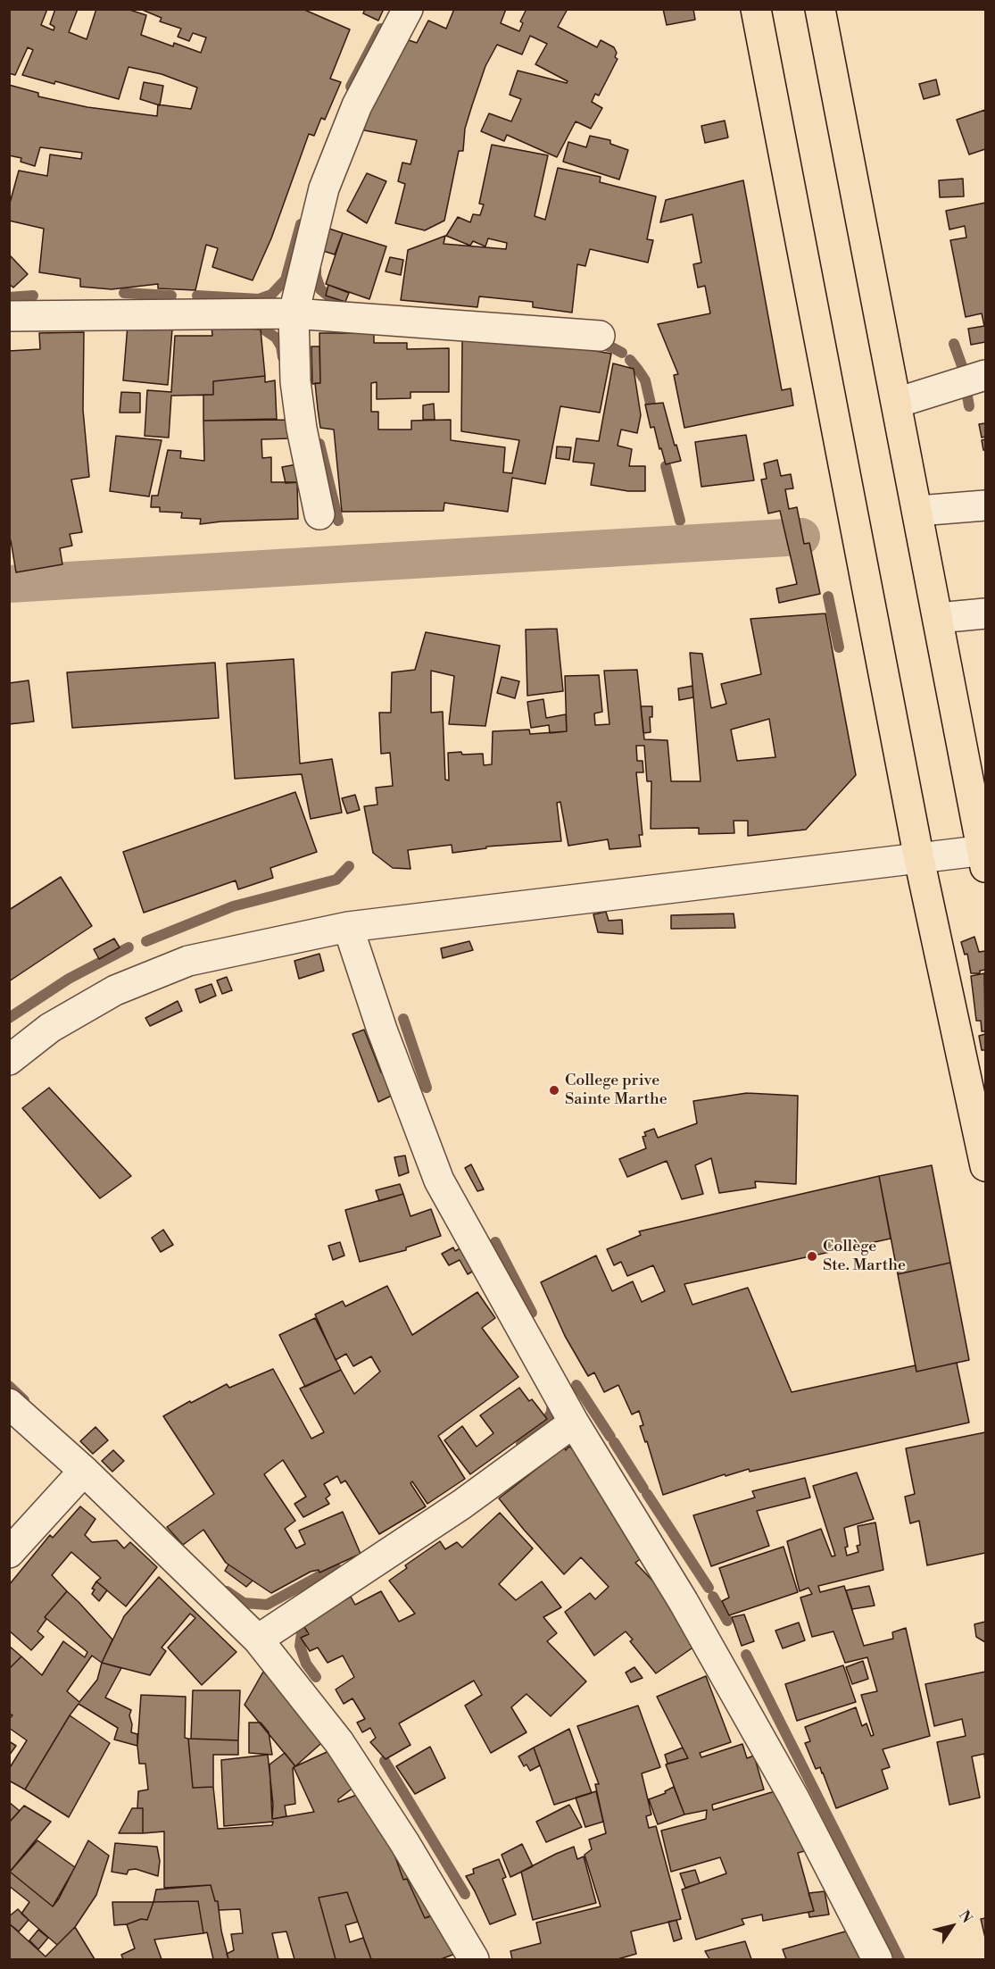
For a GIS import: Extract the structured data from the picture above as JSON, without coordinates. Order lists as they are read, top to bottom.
{
  "places": ["College prive Sainte Marthe", "Collège Ste. Marthe"],
  "north": "top right"
}
